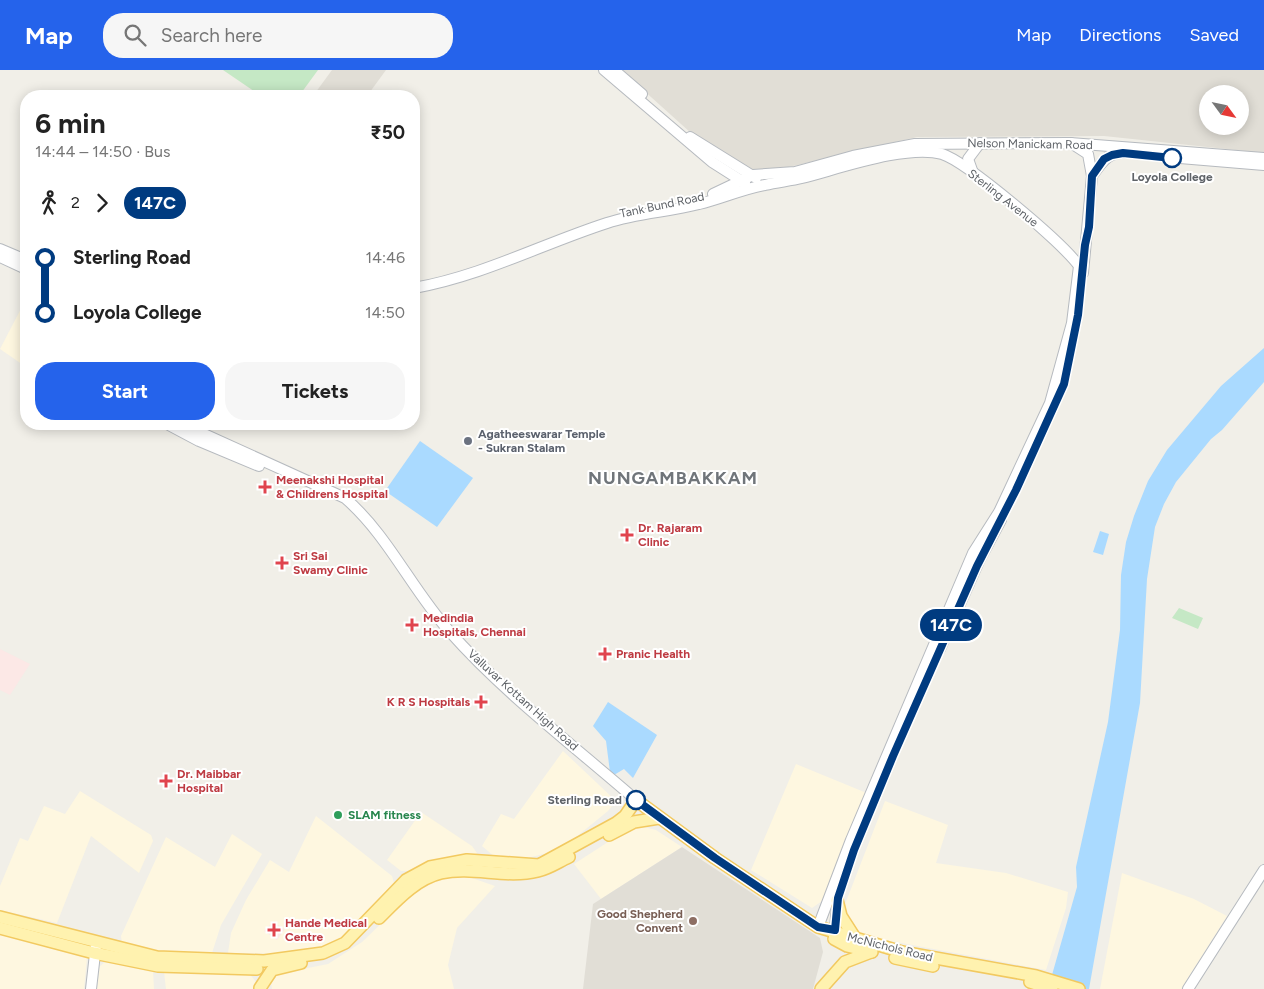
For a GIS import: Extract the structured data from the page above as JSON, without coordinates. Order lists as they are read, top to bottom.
{
  "streets": {
    "main road": [
      "Nelson Manickam Road",
      "Sterling Avenue",
      "Tank Bund Road",
      "Valluvar Kottam High Road",
      "McNichols Road"
    ]
  },
  "crossings": [
    ["Nelson Manickam Road", "Sterling Avenue"],
    ["Nelson Manickam Road", "Tank Bund Road"],
    ["Sterling Avenue", "Tank Bund Road"],
    ["Sterling Avenue", "McNichols Road"],
    ["Valluvar Kottam High Road", "McNichols Road"]
  ],
  "districts": ["NUNGAMBAKKAM"],
  "places": {
    "other": [
      "Loyola College",
      "Agatheeswarar Temple - Sukran Stalam",
      "Sterling Road",
      "SLAM fitness",
      "Good Shepherd Convent"
    ],
    "health": [
      "Meenakshi Hospital & Childrens Hospital",
      "Dr. Rajaram Clinic",
      "Sri Sai Swamy Clinic",
      "Medindia Hospitals, Chennai",
      "Pranic Health",
      "K R S Hospitals",
      "Dr. Maibbar Hospital",
      "Hande Medical Centre"
    ]
  },
  "lines": ["bus line 147C"],
  "north": "bottom right",
  "page": {
    "header": "Map",
    "search": "Search here",
    "nav": ["Map", "Directions", "Saved"],
    "on_map": "147C",
    "heading": ["6 min", "14:44 – 14:50 · Bus", "₹50"],
    "legs": ["2", "147C"],
    "list": [
      {
        "name": "Sterling Road",
        "value": "14:46"
      },
      {
        "name": "Loyola College",
        "value": "14:50"
      }
    ],
    "buttons": ["Start", "Tickets"]
  }
}
